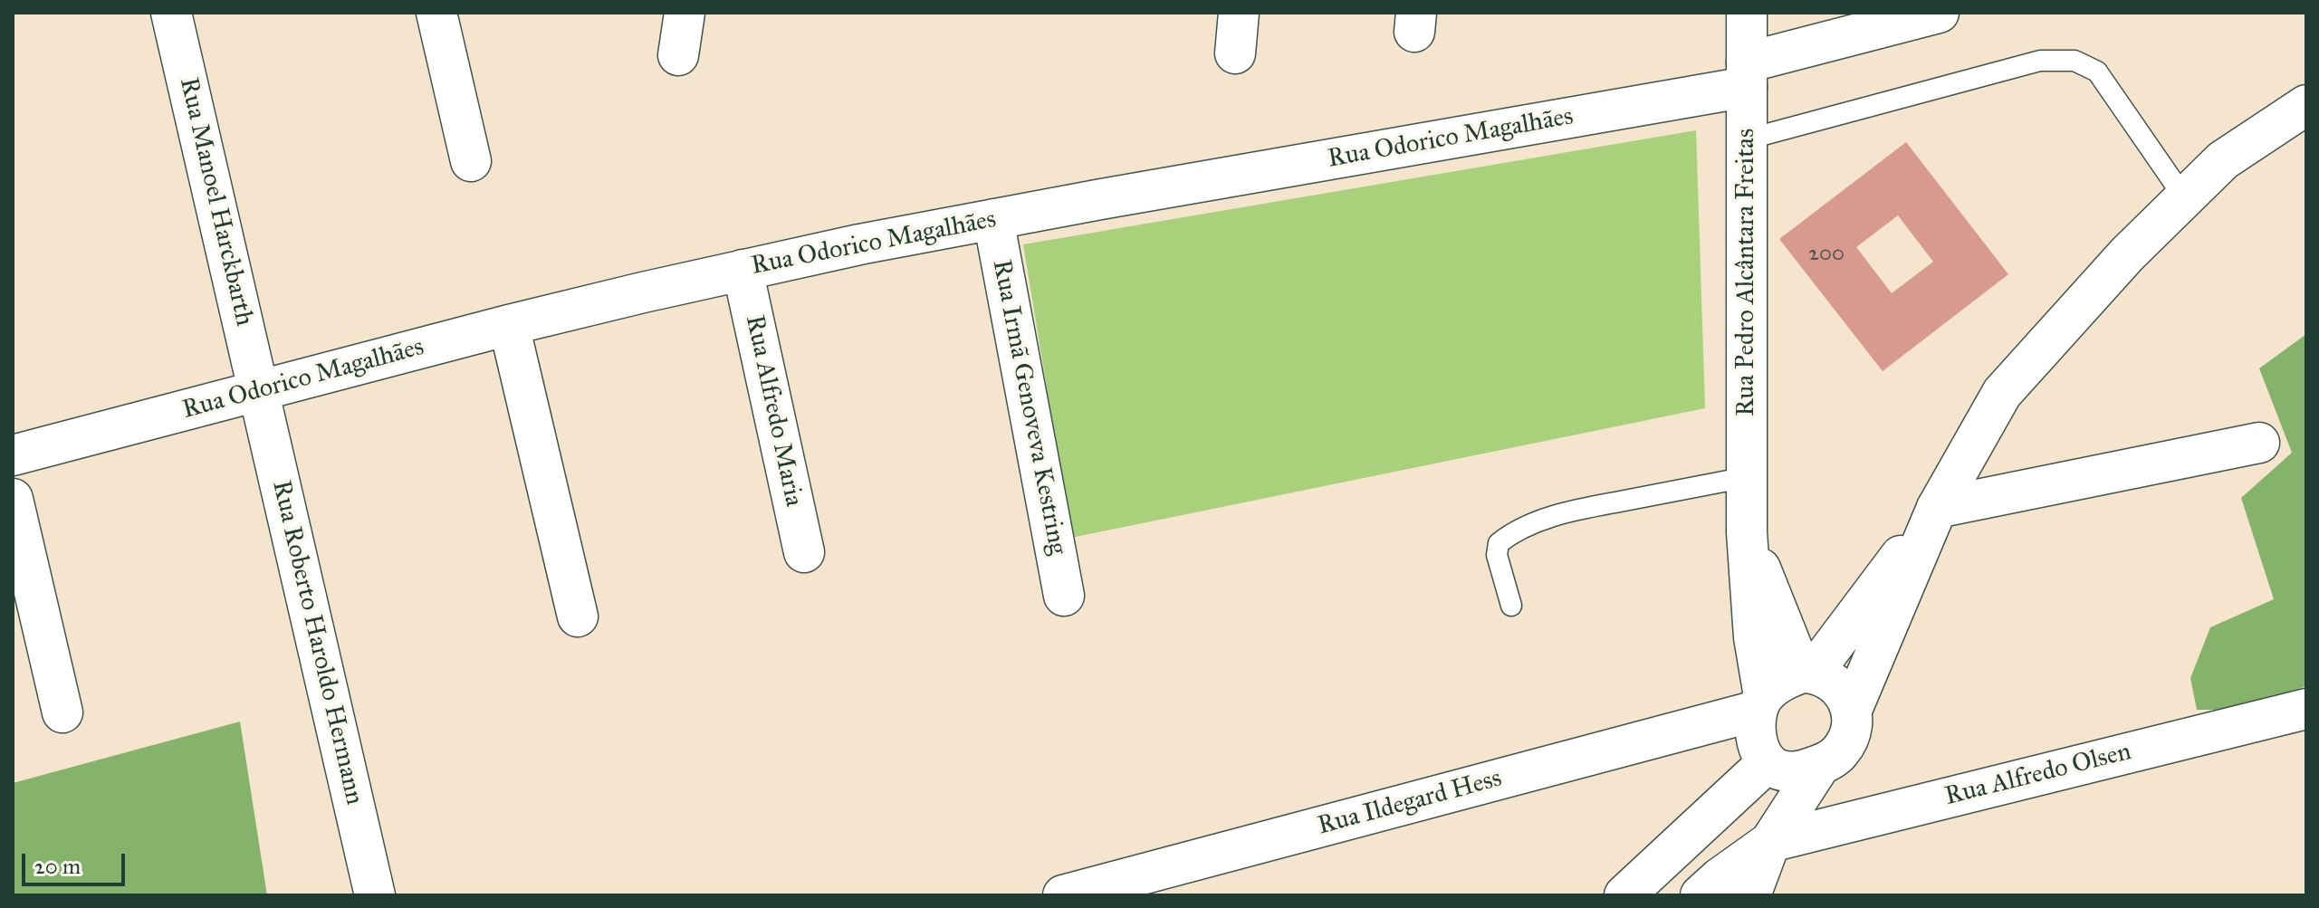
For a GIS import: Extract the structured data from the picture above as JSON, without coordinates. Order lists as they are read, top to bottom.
{
  "streets": {
    "street": [
      "Rua Odorico Magalhães",
      "Rua Manoel Harckbarth",
      "Rua Pedro Alcântara Freitas",
      "Rua Irmã Genoveva Kestring",
      "Rua Alfredo Maria",
      "Rua Roberto Haroldo Hermann",
      "Rua Alfredo Olsen",
      "Rua Ildegard Hess"
    ]
  },
  "crossings": [
    ["Rua Odorico Magalhães", "Rua Manoel Harckbarth"],
    ["Rua Odorico Magalhães", "Rua Pedro Alcântara Freitas"],
    ["Rua Odorico Magalhães", "Rua Irmã Genoveva Kestring"],
    ["Rua Odorico Magalhães", "Rua Alfredo Maria"],
    ["Rua Odorico Magalhães", "Rua Roberto Haroldo Hermann"],
    ["Rua Manoel Harckbarth", "Rua Roberto Haroldo Hermann"],
    ["Rua Pedro Alcântara Freitas", "Rua Ildegard Hess"]
  ],
  "house_numbers": ["200"],
  "scale_bar": "20 m"
}
